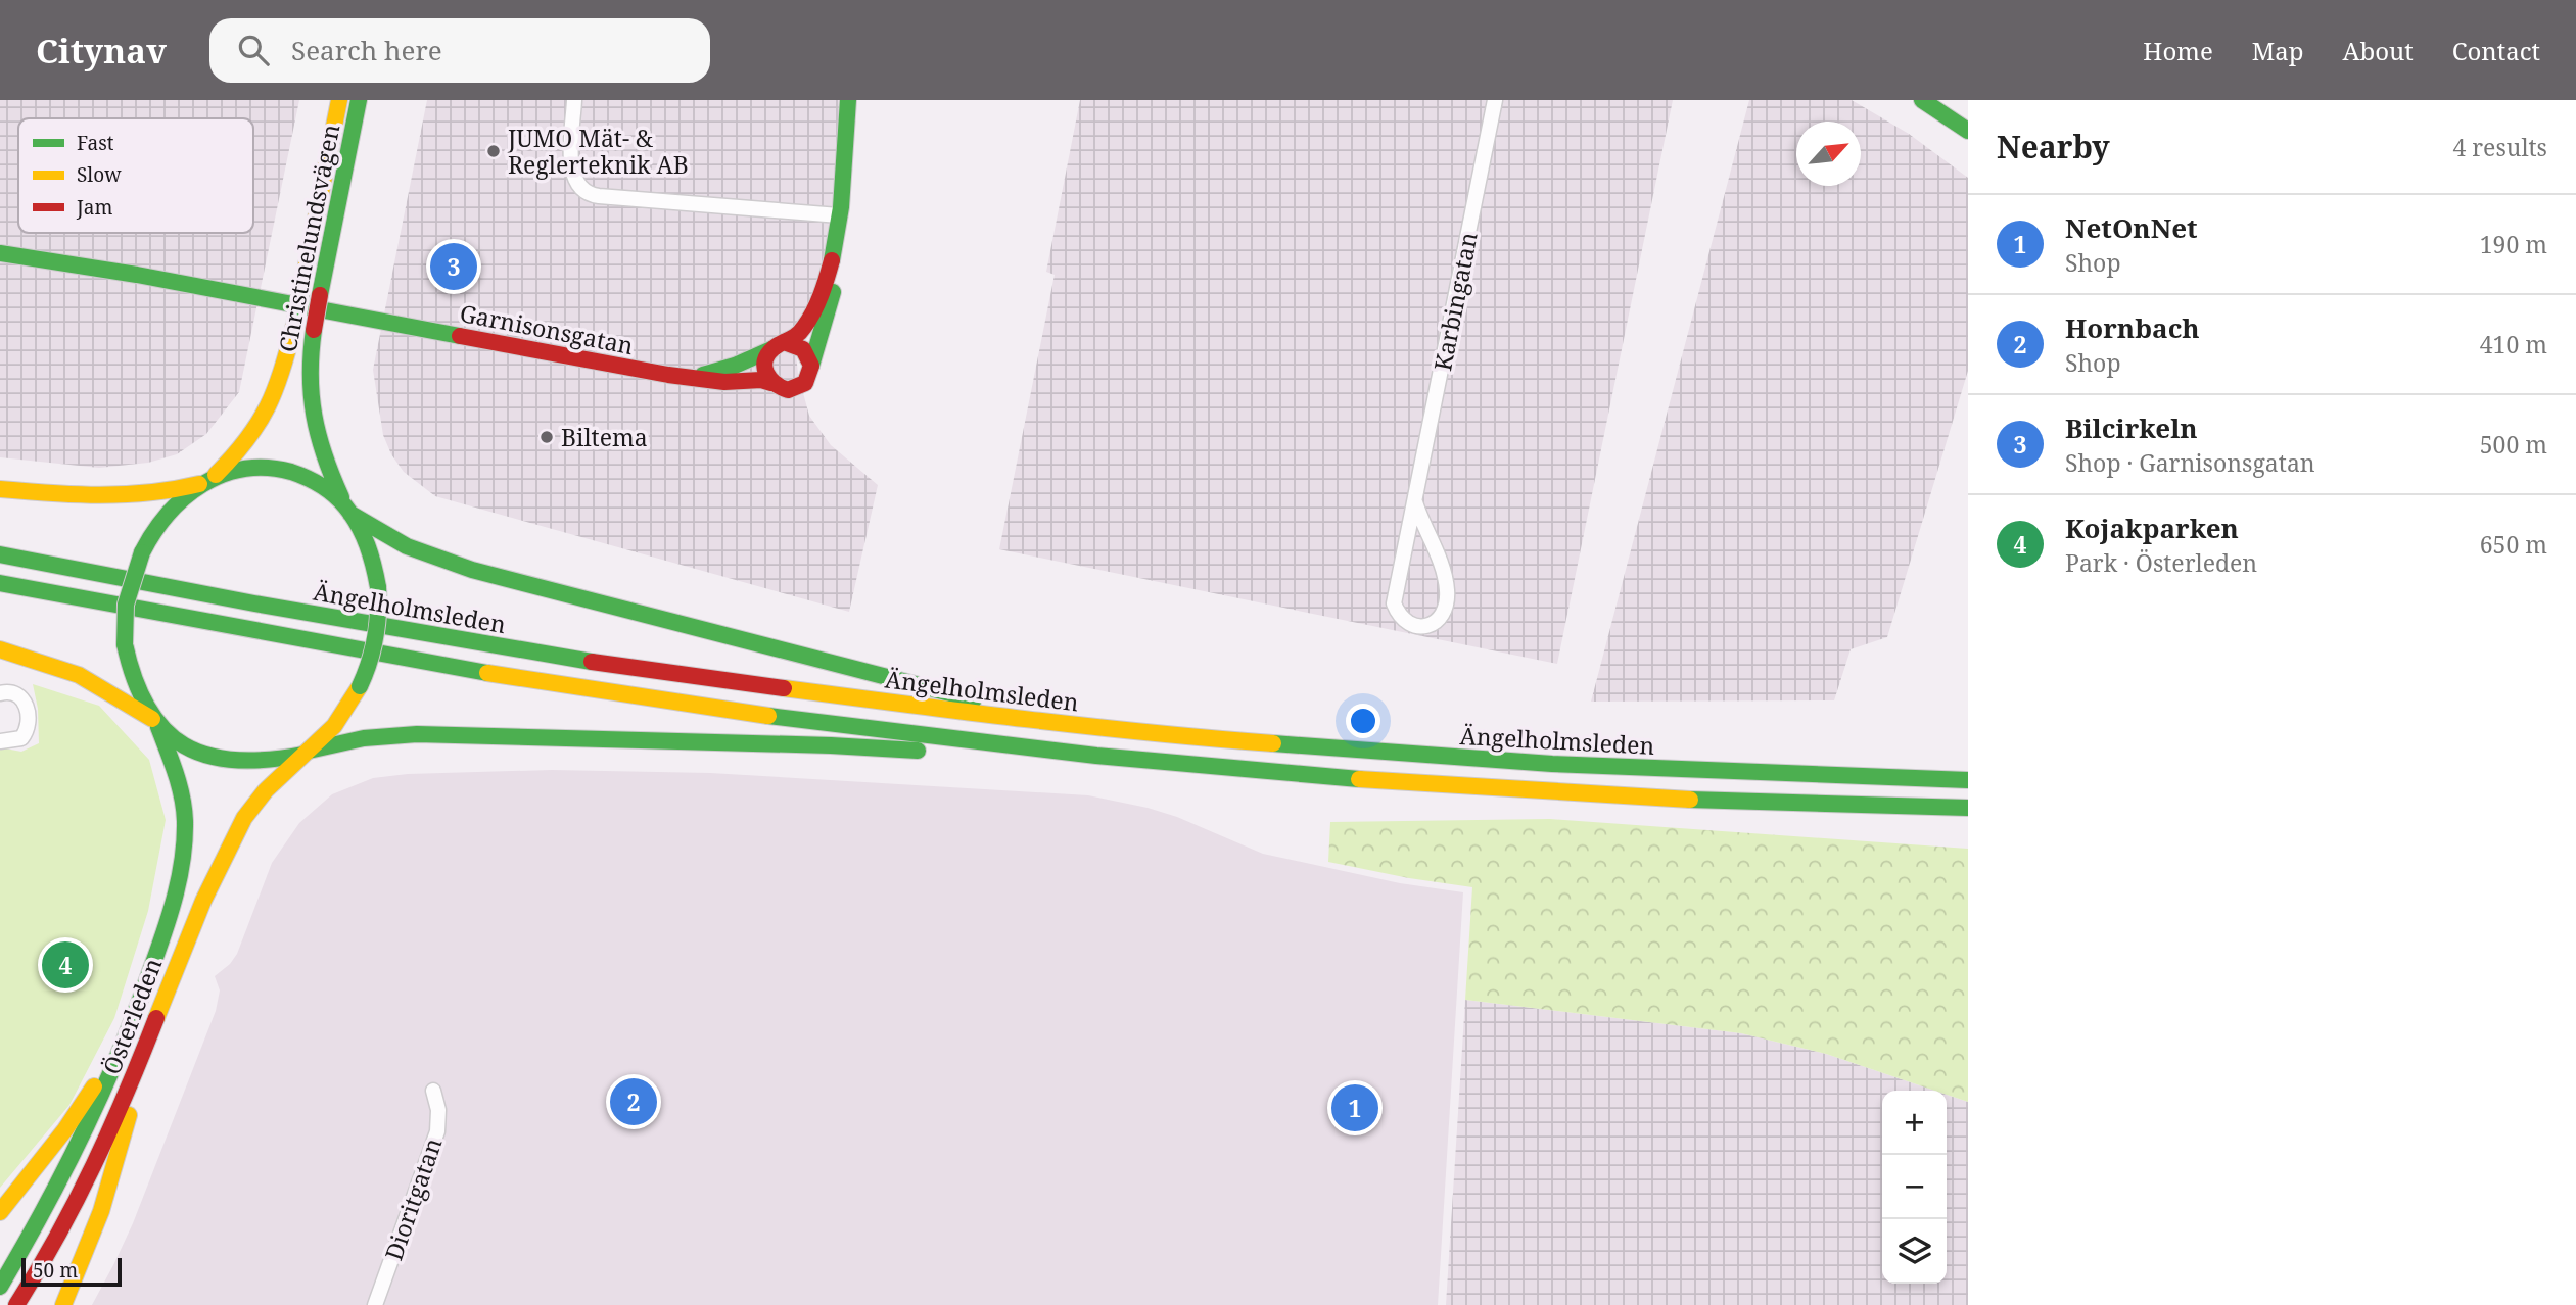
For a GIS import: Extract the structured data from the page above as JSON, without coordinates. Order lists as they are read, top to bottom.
{
  "streets": {
    "main road": [
      "Christinelundsvägen",
      "Garnisonsgatan",
      "Ängelholmsleden",
      "Österleden"
    ],
    "street": ["Karbingatan", "Dioritgatan"]
  },
  "crossings": [
    ["Christinelundsvägen", "Österleden"]
  ],
  "places": ["JUMO Mät- & Reglerteknik AB", "Biltema"],
  "legend": ["Fast", "Slow", "Jam"],
  "scale_bar": "50 m",
  "north": "top right",
  "page": {
    "header": "Citynav",
    "search": "Search here",
    "nav": [
      "Home",
      "Map",
      "About",
      "Contact"
    ],
    "heading": ["Nearby", "4 results"],
    "list": [
      {
        "mark": "1",
        "name": "NetOnNet",
        "note": "Shop",
        "value": "190 m"
      },
      {
        "mark": "2",
        "name": "Hornbach",
        "note": "Shop",
        "value": "410 m"
      },
      {
        "mark": "3",
        "name": "Bilcirkeln",
        "note": "Shop · Garnisonsgatan",
        "value": "500 m"
      },
      {
        "mark": "4",
        "name": "Kojakparken",
        "note": "Park · Österleden",
        "value": "650 m"
      }
    ],
    "pins": [
      "3",
      "4",
      "2",
      "1"
    ],
    "map_buttons": ["+", "−"],
    "scale": "50 m"
  }
}
